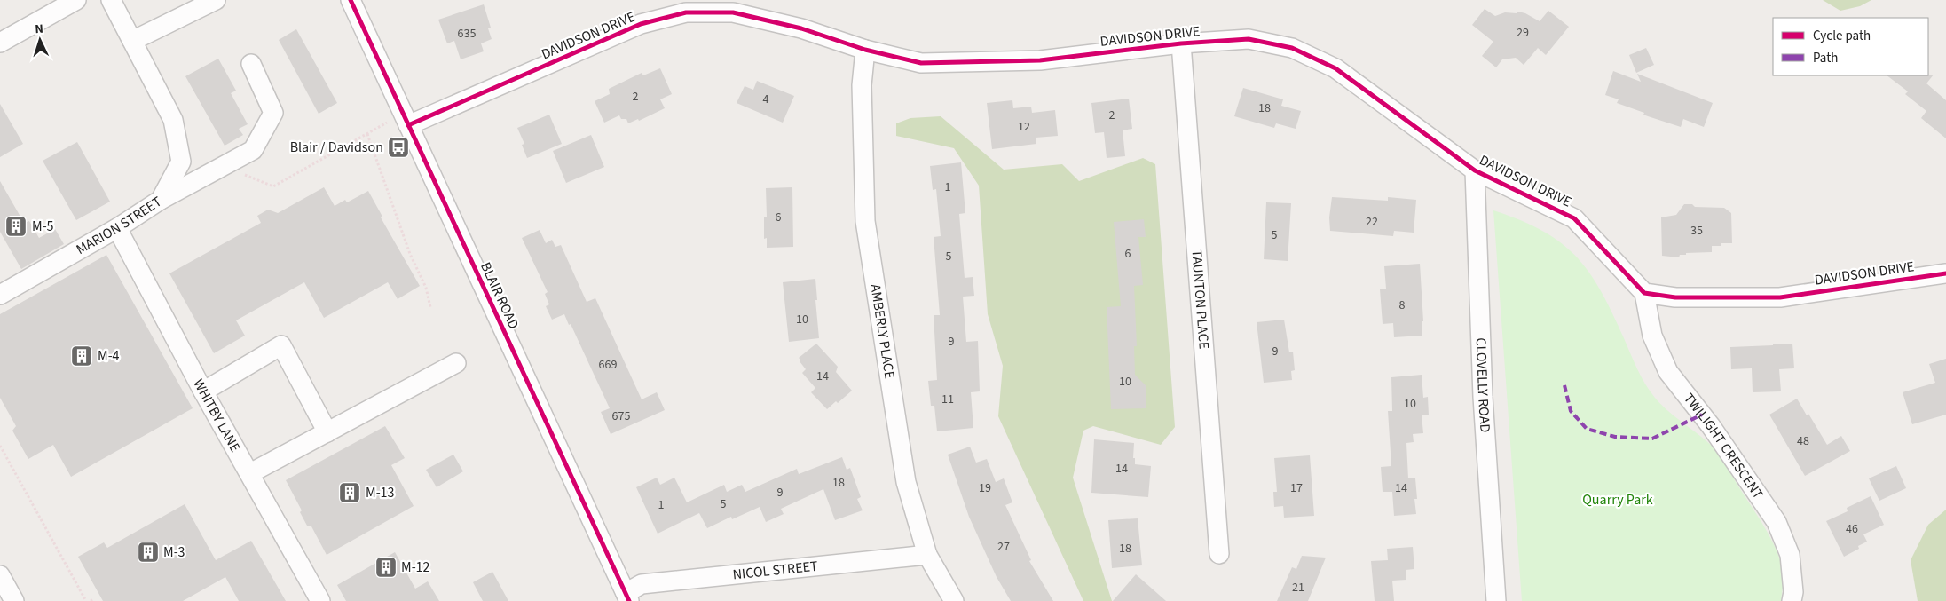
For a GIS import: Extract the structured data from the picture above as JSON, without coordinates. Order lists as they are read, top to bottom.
{
  "streets": {
    "street": [
      "DAVIDSON DRIVE",
      "MARION STREET",
      "BLAIR ROAD",
      "TAUNTON PLACE",
      "AMBERLY PLACE",
      "CLOVELLY ROAD",
      "WHITBY LANE",
      "TWILIGHT CRESCENT",
      "NICOL STREET"
    ]
  },
  "crossings": [
    ["DAVIDSON DRIVE", "BLAIR ROAD"],
    ["DAVIDSON DRIVE", "TAUNTON PLACE"],
    ["DAVIDSON DRIVE", "AMBERLY PLACE"],
    ["DAVIDSON DRIVE", "CLOVELLY ROAD"],
    ["DAVIDSON DRIVE", "TWILIGHT CRESCENT"],
    ["MARION STREET", "WHITBY LANE"],
    ["BLAIR ROAD", "NICOL STREET"],
    ["AMBERLY PLACE", "NICOL STREET"]
  ],
  "parks": ["Quarry Park"],
  "places": {
    "bus stop": ["Blair / Davidson"],
    "building": [
      "M-5",
      "M-4",
      "M-13",
      "M-3",
      "M-12"
    ]
  },
  "house_numbers": [
    "29",
    "635",
    "2",
    "4",
    "18",
    "2",
    "12",
    "1",
    "6",
    "22",
    "35",
    "5",
    "6",
    "5",
    "8",
    "10",
    "9",
    "9",
    "669",
    "14",
    "10",
    "11",
    "10",
    "675",
    "48",
    "14",
    "18",
    "19",
    "17",
    "14",
    "9",
    "5",
    "1",
    "46",
    "27",
    "18",
    "21"
  ],
  "legend": ["Cycle path", "Path"],
  "north": "top"
}
